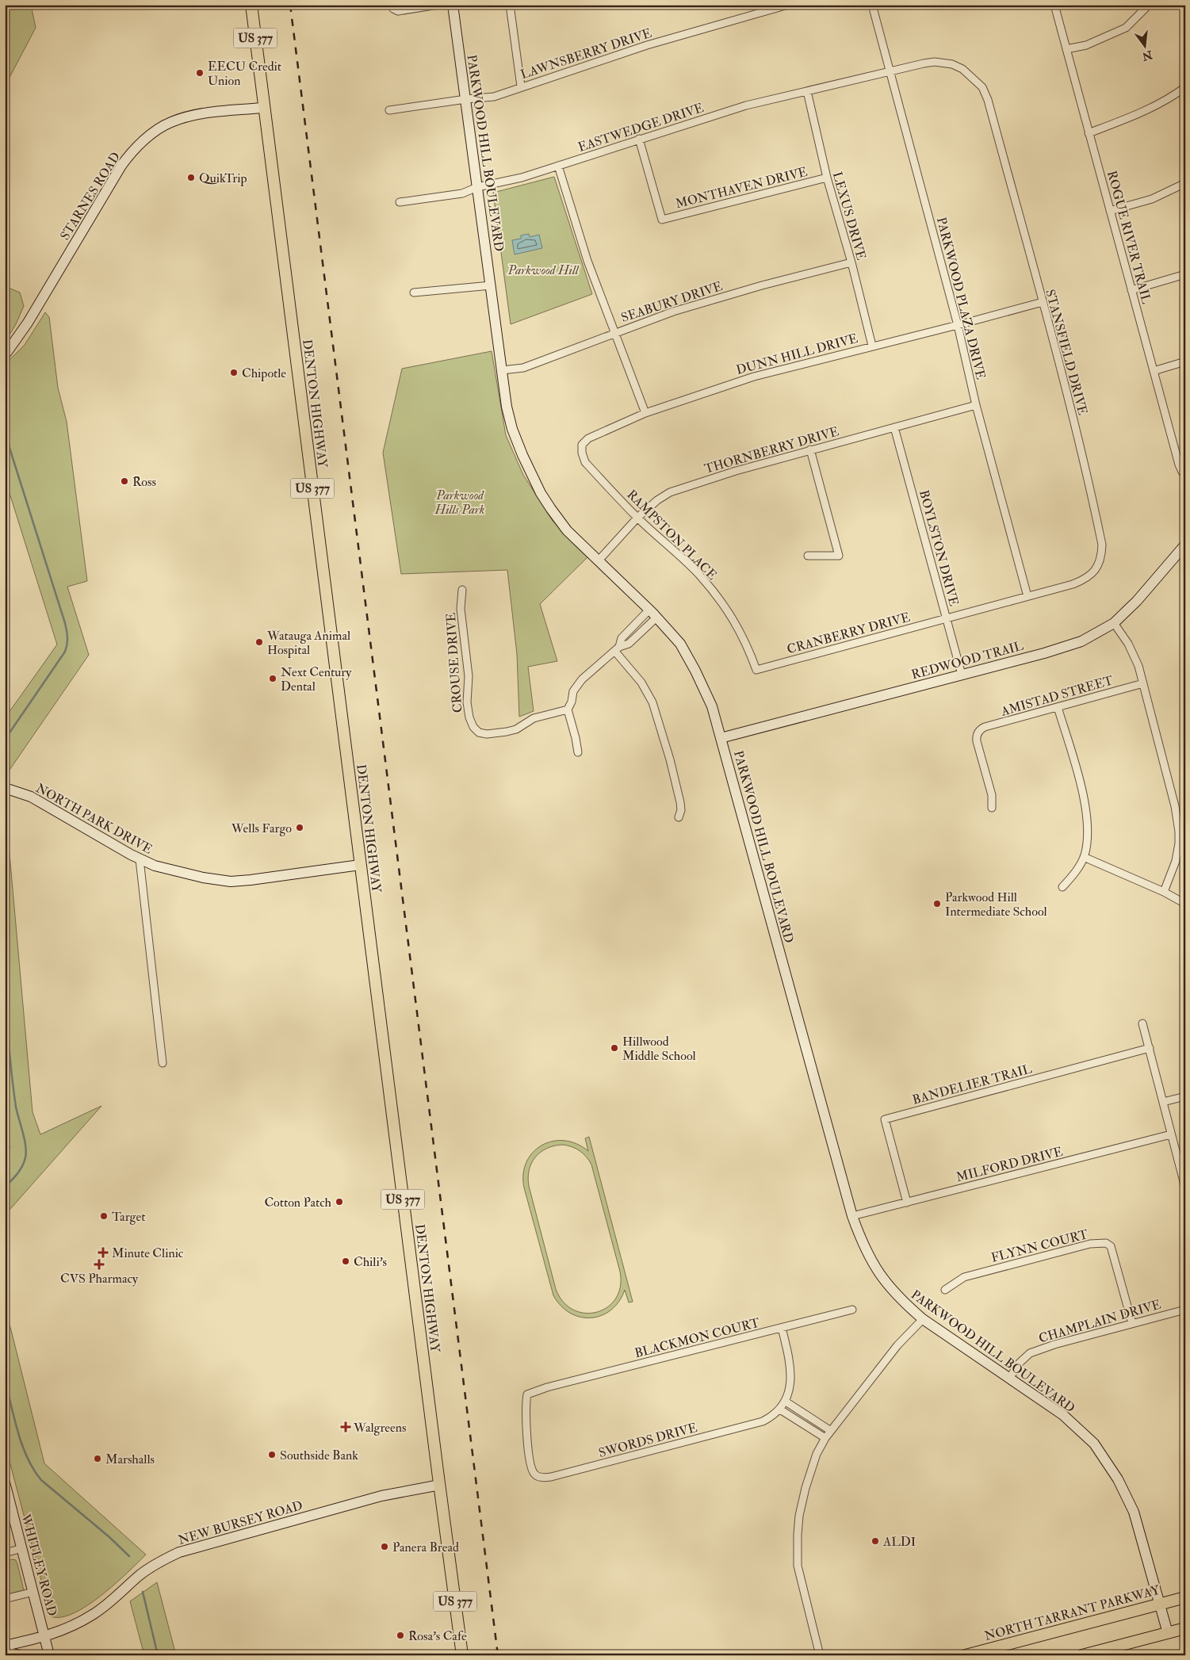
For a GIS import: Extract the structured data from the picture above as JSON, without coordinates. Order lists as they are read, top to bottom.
{
  "streets": {
    "main road": ["US 377", "DENTON HIGHWAY", "NORTH TARRANT PARKWAY"],
    "street": [
      "LAWNSBERRY DRIVE",
      "EASTWEDGE DRIVE",
      "PARKWOOD HILL BOULEVARD",
      "MONTHAVEN DRIVE",
      "STARNES ROAD",
      "LEXUS DRIVE",
      "ROGUE RIVER TRAIL",
      "PARKWOOD PLAZA DRIVE",
      "SEABURY DRIVE",
      "STANSFIELD DRIVE",
      "DUNN HILL DRIVE",
      "THORNBERRY DRIVE",
      "RAMPSTON PLACE",
      "BOYLSTON DRIVE",
      "CRANBERRY DRIVE",
      "REDWOOD TRAIL",
      "CROUSE DRIVE",
      "AMISTAD STREET",
      "NORTH PARK DRIVE",
      "BANDELIER TRAIL",
      "MILFORD DRIVE",
      "FLYNN COURT",
      "CHAMPLAIN DRIVE",
      "BLACKMON COURT",
      "SWORDS DRIVE",
      "NEW BURSEY ROAD",
      "WHITLEY ROAD"
    ]
  },
  "crossings": [
    ["LAWNSBERRY DRIVE", "PARKWOOD HILL BOULEVARD"],
    ["EASTWEDGE DRIVE", "PARKWOOD HILL BOULEVARD"],
    ["EASTWEDGE DRIVE", "MONTHAVEN DRIVE"],
    ["EASTWEDGE DRIVE", "LEXUS DRIVE"],
    ["EASTWEDGE DRIVE", "PARKWOOD PLAZA DRIVE"],
    ["EASTWEDGE DRIVE", "STANSFIELD DRIVE"],
    ["PARKWOOD HILL BOULEVARD", "SEABURY DRIVE"],
    ["PARKWOOD HILL BOULEVARD", "THORNBERRY DRIVE"],
    ["PARKWOOD HILL BOULEVARD", "REDWOOD TRAIL"],
    ["PARKWOOD HILL BOULEVARD", "MILFORD DRIVE"],
    ["PARKWOOD HILL BOULEVARD", "CHAMPLAIN DRIVE"],
    ["PARKWOOD HILL BOULEVARD", "NORTH TARRANT PARKWAY"],
    ["MONTHAVEN DRIVE", "LEXUS DRIVE"],
    ["STARNES ROAD", "DENTON HIGHWAY"],
    ["LEXUS DRIVE", "SEABURY DRIVE"],
    ["LEXUS DRIVE", "DUNN HILL DRIVE"],
    ["PARKWOOD PLAZA DRIVE", "STANSFIELD DRIVE"],
    ["PARKWOOD PLAZA DRIVE", "DUNN HILL DRIVE"],
    ["PARKWOOD PLAZA DRIVE", "THORNBERRY DRIVE"],
    ["STANSFIELD DRIVE", "DUNN HILL DRIVE"],
    ["STANSFIELD DRIVE", "BOYLSTON DRIVE"],
    ["STANSFIELD DRIVE", "CRANBERRY DRIVE"],
    ["DUNN HILL DRIVE", "RAMPSTON PLACE"],
    ["DENTON HIGHWAY", "NORTH PARK DRIVE"],
    ["DENTON HIGHWAY", "NEW BURSEY ROAD"],
    ["THORNBERRY DRIVE", "RAMPSTON PLACE"],
    ["THORNBERRY DRIVE", "BOYLSTON DRIVE"],
    ["RAMPSTON PLACE", "CRANBERRY DRIVE"],
    ["BOYLSTON DRIVE", "CRANBERRY DRIVE"],
    ["BOYLSTON DRIVE", "REDWOOD TRAIL"],
    ["BANDELIER TRAIL", "MILFORD DRIVE"],
    ["FLYNN COURT", "CHAMPLAIN DRIVE"],
    ["BLACKMON COURT", "SWORDS DRIVE"],
    ["NEW BURSEY ROAD", "WHITLEY ROAD"]
  ],
  "parks": ["Parkwood Hill", "Parkwood Hills Park"],
  "places": {
    "other": [
      "EECU Credit Union",
      "QuikTrip",
      "Chipotle",
      "Ross",
      "Watauga Animal Hospital",
      "Next Century Dental",
      "Wells Fargo",
      "Parkwood Hill Intermediate School",
      "Hillwood Middle School",
      "Cotton Patch",
      "Target",
      "Chili's",
      "Southside Bank",
      "Marshalls",
      "ALDI",
      "Panera Bread",
      "Rosa's Cafe"
    ],
    "health": ["Minute Clinic", "CVS Pharmacy", "Walgreens"]
  },
  "north": "bottom"
}
